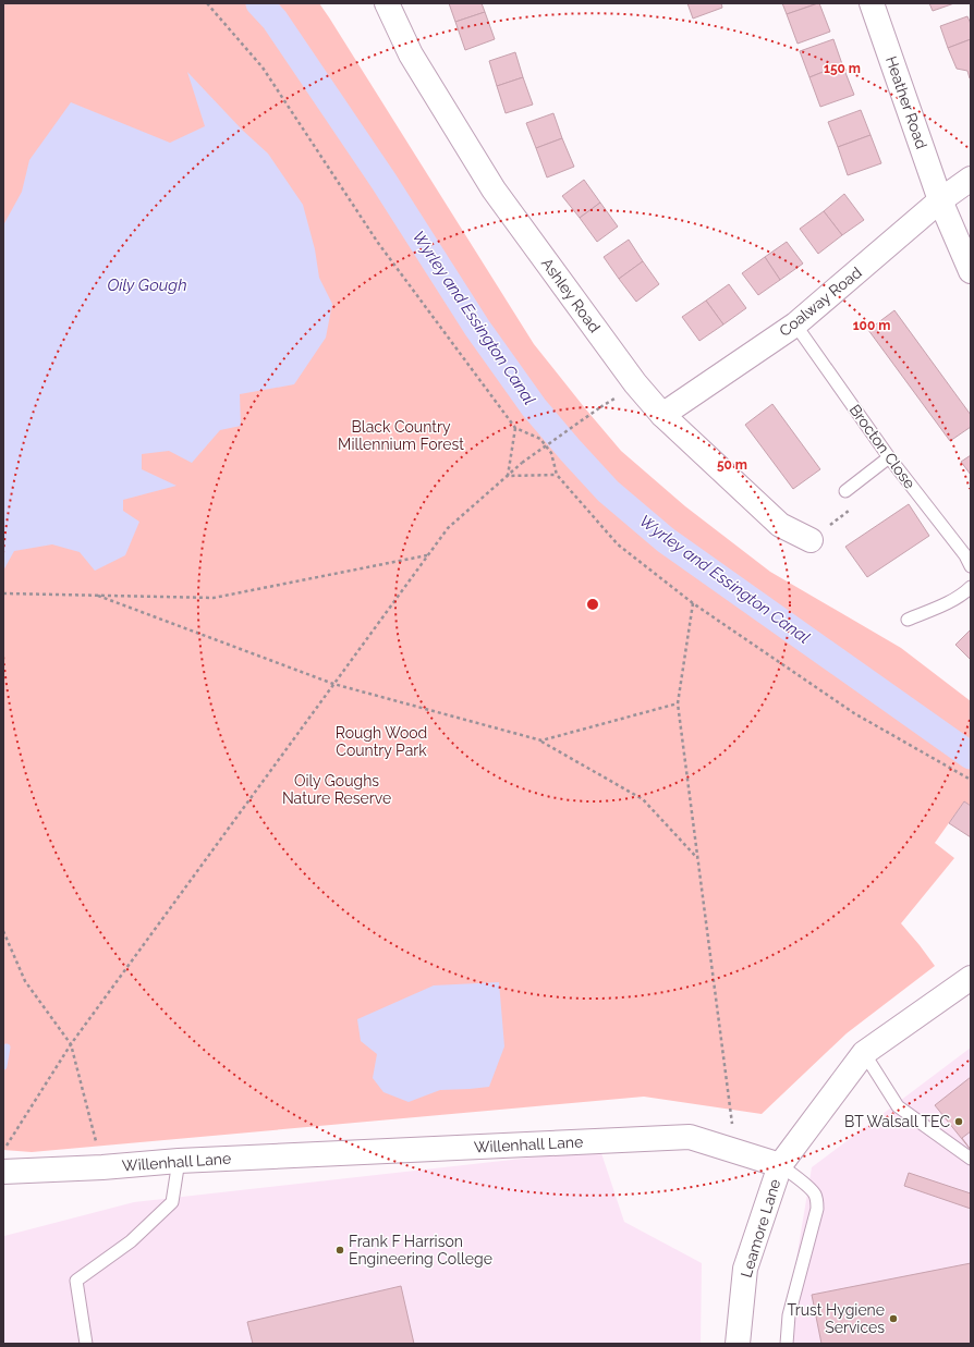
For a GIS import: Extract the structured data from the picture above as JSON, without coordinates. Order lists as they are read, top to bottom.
{
  "streets": {
    "street": [
      "Heather Road",
      "Ashley Road",
      "Coalway Road",
      "Willenhall Lane",
      "Leamore Lane"
    ],
    "lane": ["Brocton Close"]
  },
  "crossings": [
    ["Heather Road", "Coalway Road"],
    ["Ashley Road", "Coalway Road"],
    ["Coalway Road", "Brocton Close"],
    ["Willenhall Lane", "Leamore Lane"]
  ],
  "water": ["Oily Gough", "Wyrley and Essington Canal"],
  "parks": ["Black Country Millennium Forest", "Rough Wood Country Park", "Oily Goughs Nature Reserve"],
  "places": ["BT Walsall TEC", "Frank F Harrison Engineering College", "Trust Hygiene Services"],
  "rings": ["150 m", "100 m", "50 m"]
}
